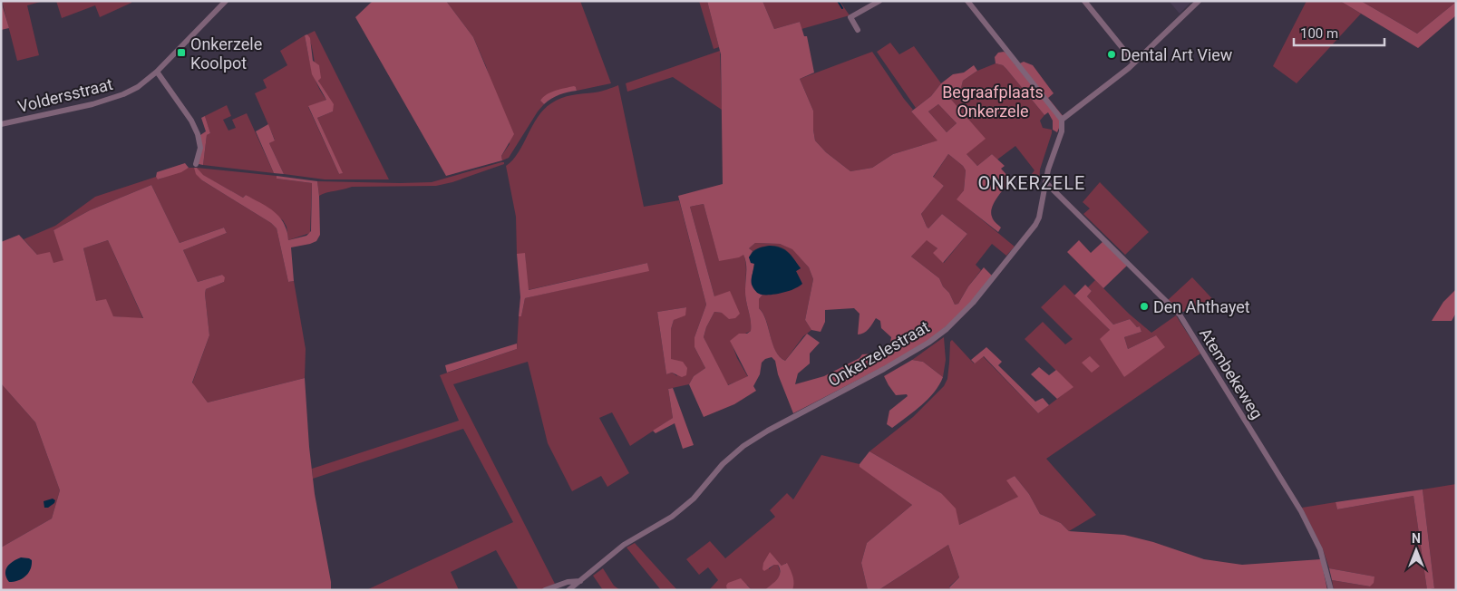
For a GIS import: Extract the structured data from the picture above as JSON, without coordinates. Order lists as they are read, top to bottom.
{
  "streets": {
    "street": ["Voldersstraat", "Onkerzelestraat", "Atembekeweg"]
  },
  "crossings": [
    ["Onkerzelestraat", "Atembekeweg"]
  ],
  "districts": ["ONKERZELE"],
  "parks": ["Begraafplaats Onkerzele"],
  "places": {
    "transit": ["Onkerzele Koolpot"],
    "other": ["Dental Art View", "Den Ahthayet"]
  },
  "scale_bar": "100 m",
  "north": "top"
}
